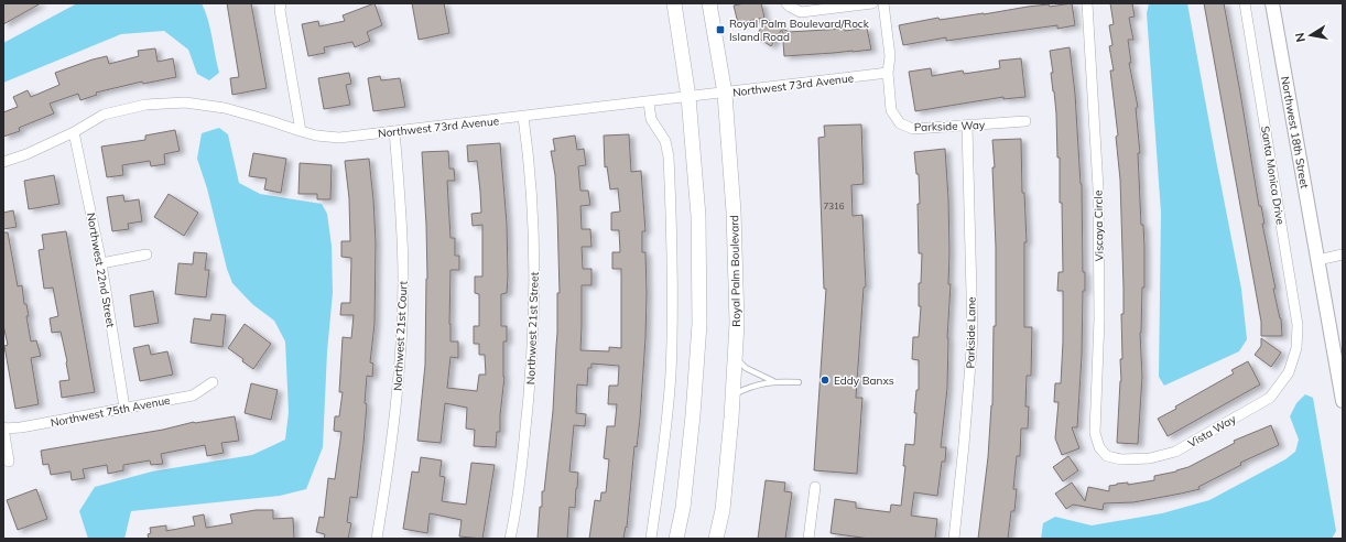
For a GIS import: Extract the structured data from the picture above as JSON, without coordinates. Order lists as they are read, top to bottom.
{
  "streets": {
    "main road": ["Royal Palm Boulevard"],
    "street": [
      "Northwest 73rd Avenue",
      "Parkside Way",
      "Northwest 18th Street",
      "Santa Monica Drive",
      "Viscaya Circle",
      "Northwest 22nd Street",
      "Northwest 21st Street",
      "Parkside Lane",
      "Northwest 21st Court",
      "Northwest 75th Avenue",
      "Vista Way"
    ]
  },
  "crossings": [
    ["Northwest 73rd Avenue", "Parkside Way"],
    ["Northwest 73rd Avenue", "Northwest 22nd Street"],
    ["Northwest 73rd Avenue", "Royal Palm Boulevard"],
    ["Northwest 73rd Avenue", "Northwest 21st Street"],
    ["Northwest 73rd Avenue", "Northwest 21st Court"],
    ["Parkside Way", "Parkside Lane"],
    ["Santa Monica Drive", "Vista Way"],
    ["Viscaya Circle", "Vista Way"],
    ["Northwest 22nd Street", "Northwest 75th Avenue"]
  ],
  "places": {
    "transit": ["Royal Palm Boulevard/Rock Island Road"],
    "other": ["Eddy Banxs"]
  },
  "house_numbers": ["7316"],
  "north": "left"
}
